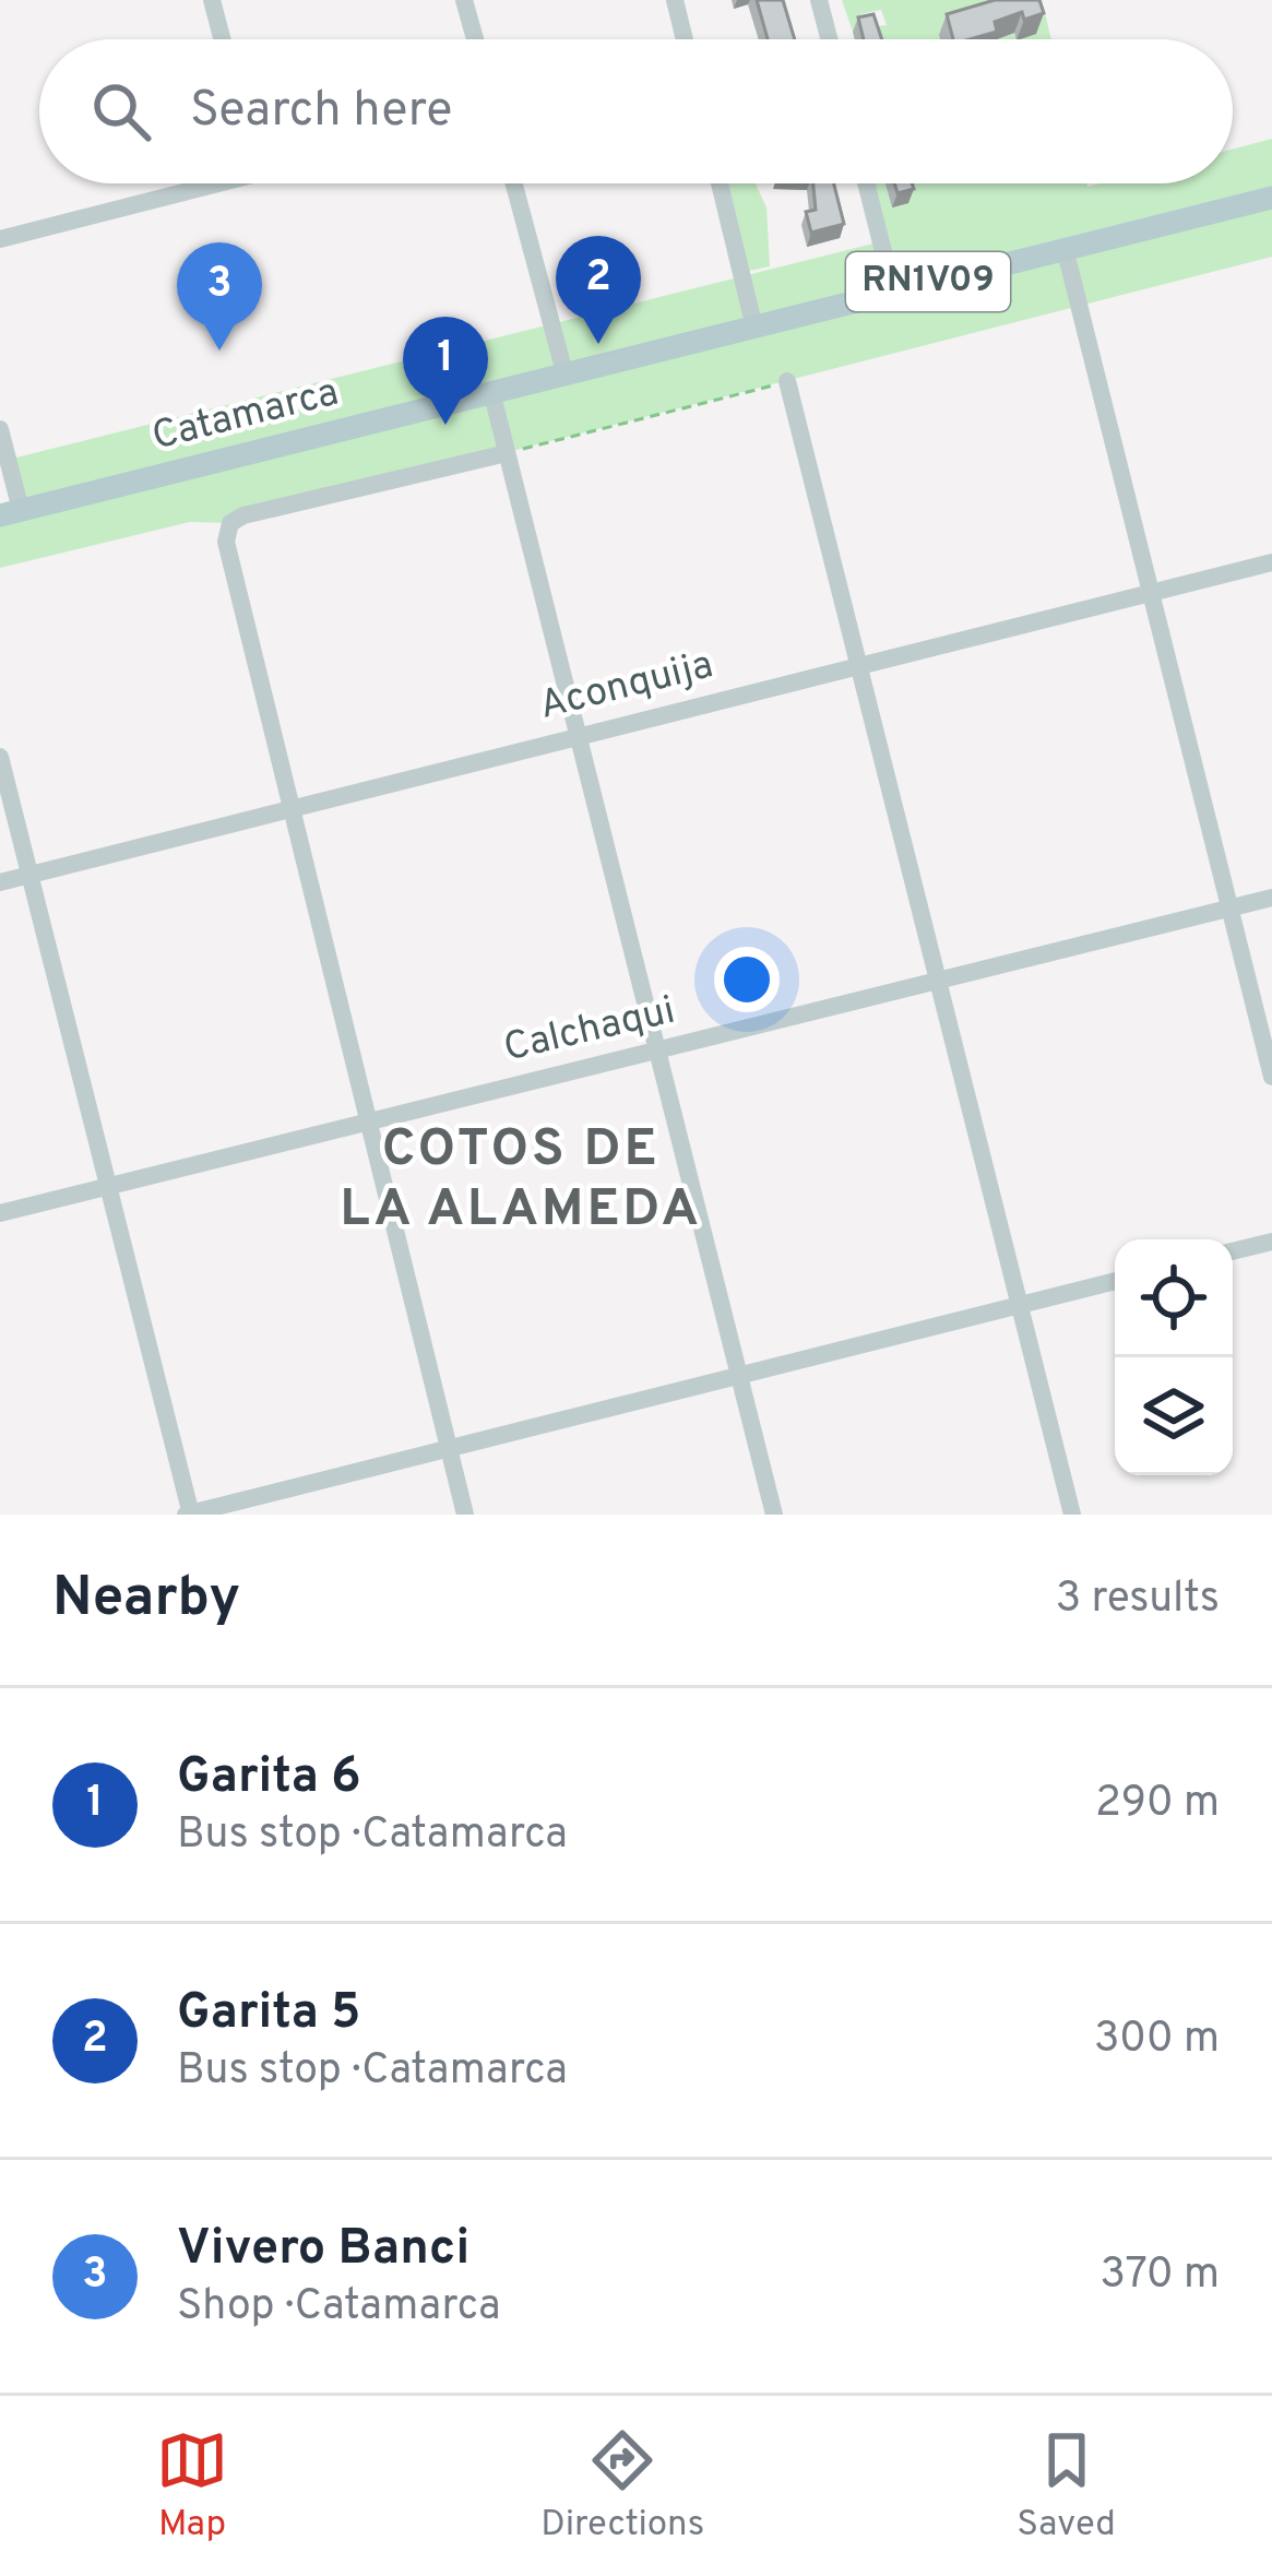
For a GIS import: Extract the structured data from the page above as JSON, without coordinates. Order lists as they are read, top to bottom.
{
  "streets": {
    "main road": ["RN1V09", "Catamarca"],
    "street": ["Aconquija", "Calchaqui"]
  },
  "districts": ["COTOS DE LA ALAMEDA"],
  "page": {
    "search": "Search here",
    "pins": ["2", "3", "1"],
    "heading": ["Nearby", "3 results"],
    "list": [
      {
        "mark": "1",
        "name": "Garita 6",
        "note": "Bus stop · Catamarca",
        "value": "290 m"
      },
      {
        "mark": "2",
        "name": "Garita 5",
        "note": "Bus stop · Catamarca",
        "value": "300 m"
      },
      {
        "mark": "3",
        "name": "Vivero Banci",
        "note": "Shop · Catamarca",
        "value": "370 m"
      }
    ],
    "nav": ["Map", "Directions", "Saved"]
  }
}
